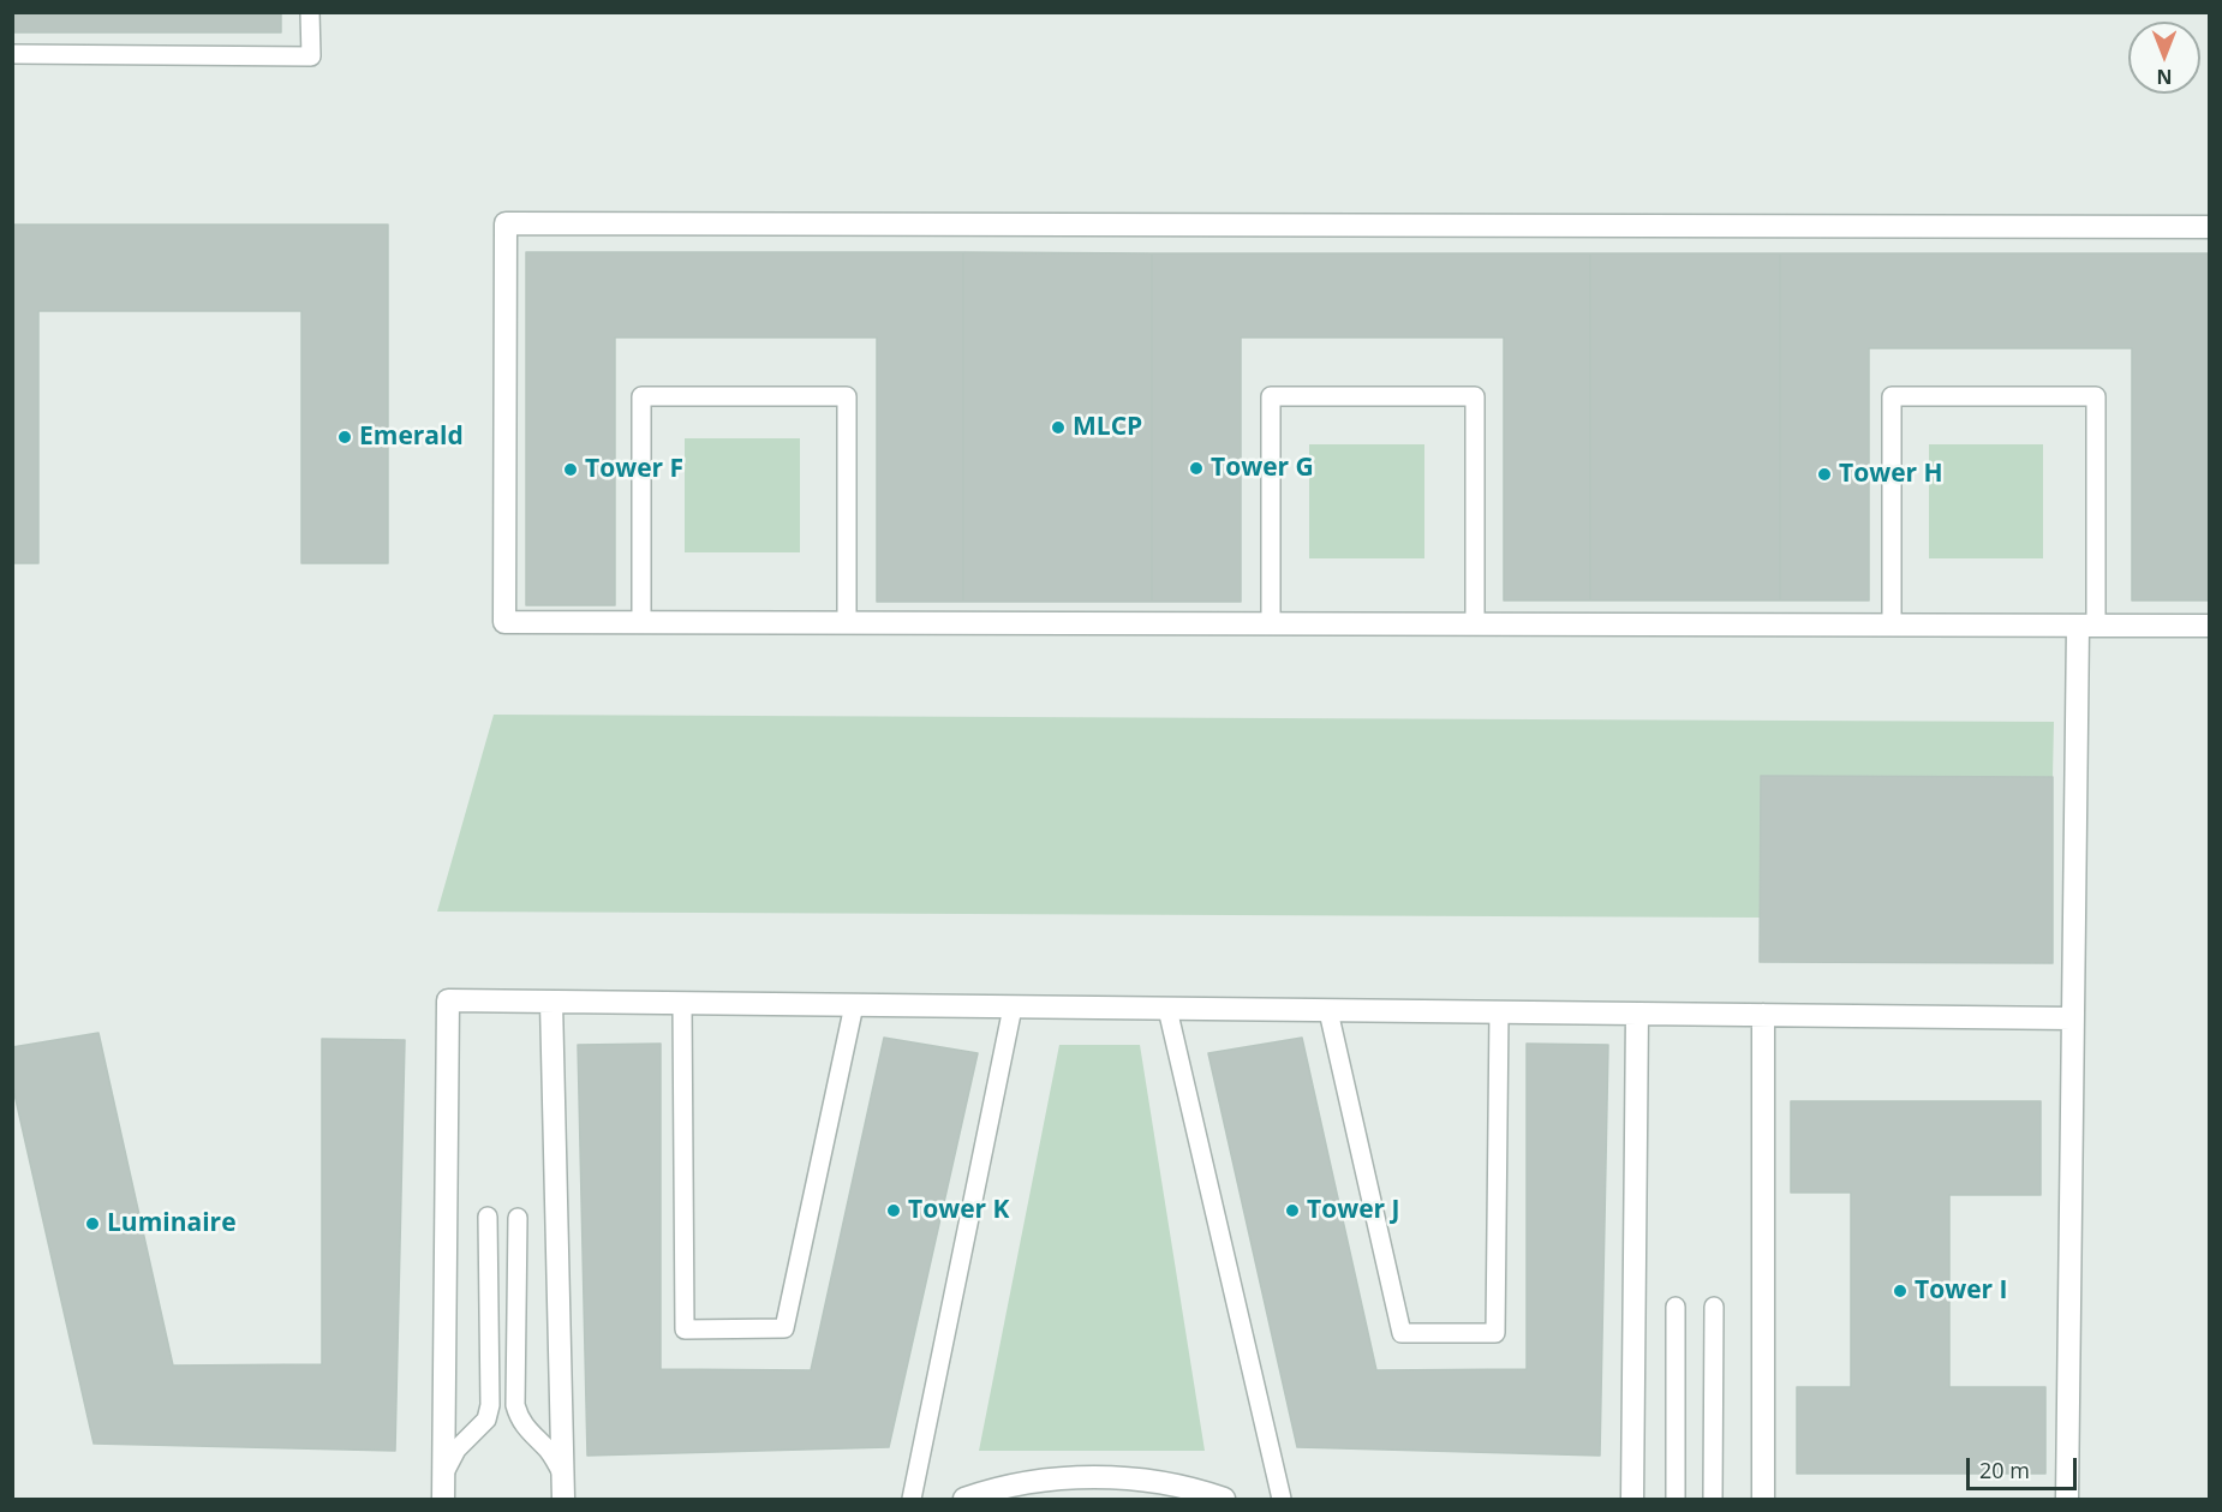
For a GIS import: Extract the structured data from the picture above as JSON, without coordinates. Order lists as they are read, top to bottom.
{
  "places": [
    "MLCP",
    "Emerald",
    "Tower G",
    "Tower F",
    "Tower H",
    "Tower K",
    "Tower J",
    "Luminaire",
    "Tower I"
  ],
  "scale_bar": "20 m",
  "north": "bottom"
}
